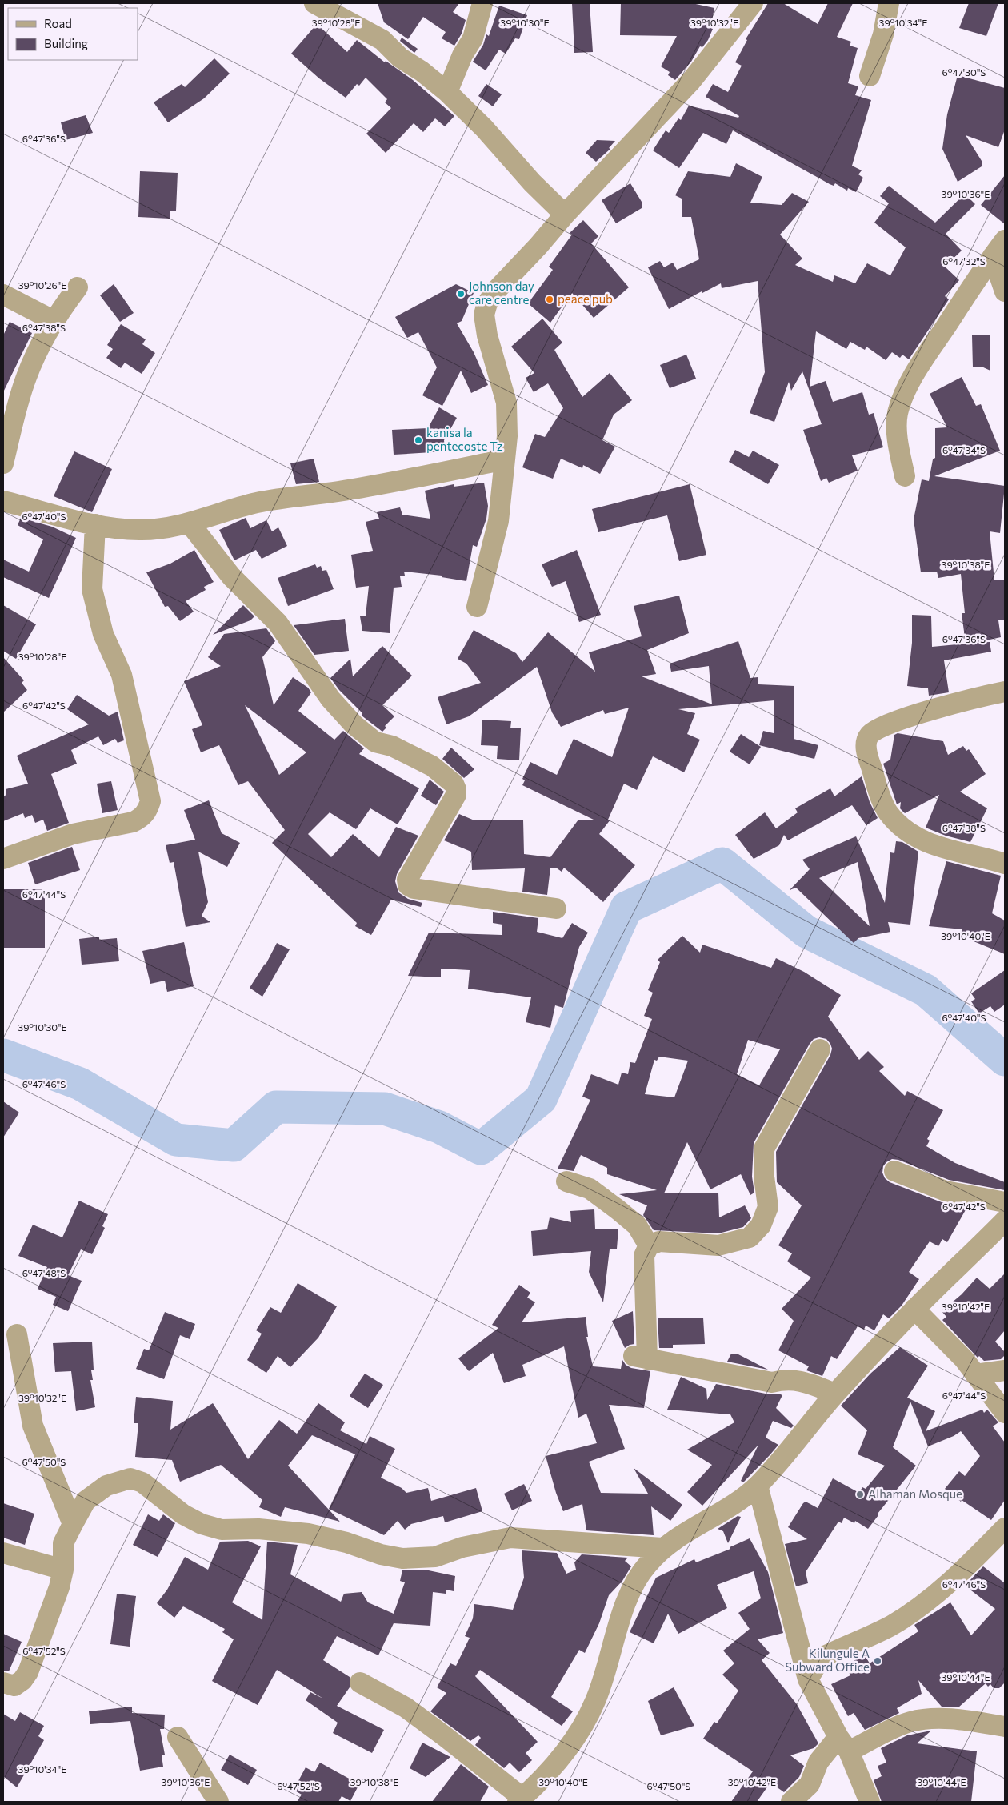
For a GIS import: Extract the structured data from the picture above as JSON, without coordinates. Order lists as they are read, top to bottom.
{
  "places": [
    "Johnson day care centre",
    "peace pub",
    "kanisa la pentecoste Tz",
    "Alhaman Mosque",
    "Kilungule A Subward Office"
  ],
  "legend": ["Road", "Building"],
  "coordinates": [
    "39°10'28\"E",
    "39°10'30\"E",
    "39°10'32\"E",
    "39°10'34\"E",
    "6°47'30\"S",
    "6°47'36\"S",
    "39°10'36\"E",
    "6°47'32\"S",
    "39°10'26\"E",
    "6°47'38\"S",
    "6°47'34\"S",
    "6°47'40\"S",
    "39°10'38\"E",
    "6°47'42\"S",
    "6°47'44\"S",
    "39°10'40\"E",
    "6°47'46\"S",
    "6°47'48\"S",
    "39°10'42\"E",
    "6°47'50\"S",
    "6°47'52\"S",
    "39°10'44\"E"
  ]
}
